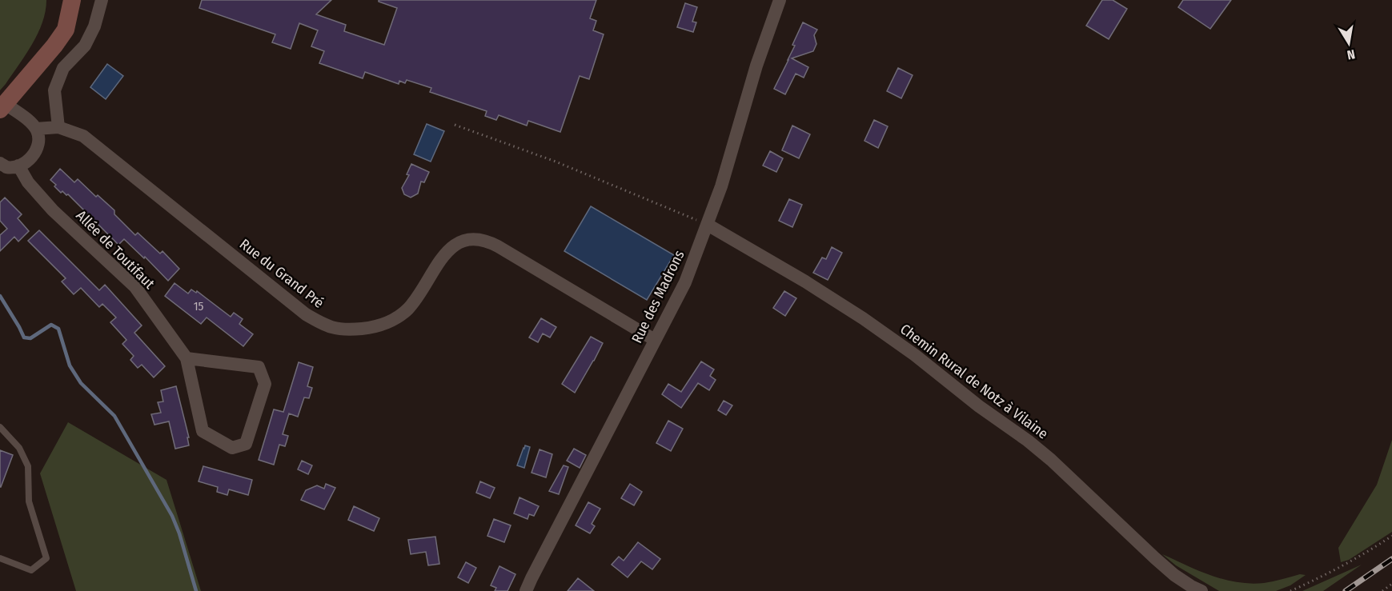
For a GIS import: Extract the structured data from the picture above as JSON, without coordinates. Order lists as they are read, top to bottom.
{
  "streets": {
    "street": [
      "Allée de Toutifaut",
      "Rue du Grand Pré",
      "Rue des Madrons",
      "Chemin Rural de Notz à Vilaine"
    ]
  },
  "crossings": [
    ["Rue du Grand Pré", "Rue des Madrons"],
    ["Rue des Madrons", "Chemin Rural de Notz à Vilaine"]
  ],
  "house_numbers": ["15"],
  "north": "bottom"
}
